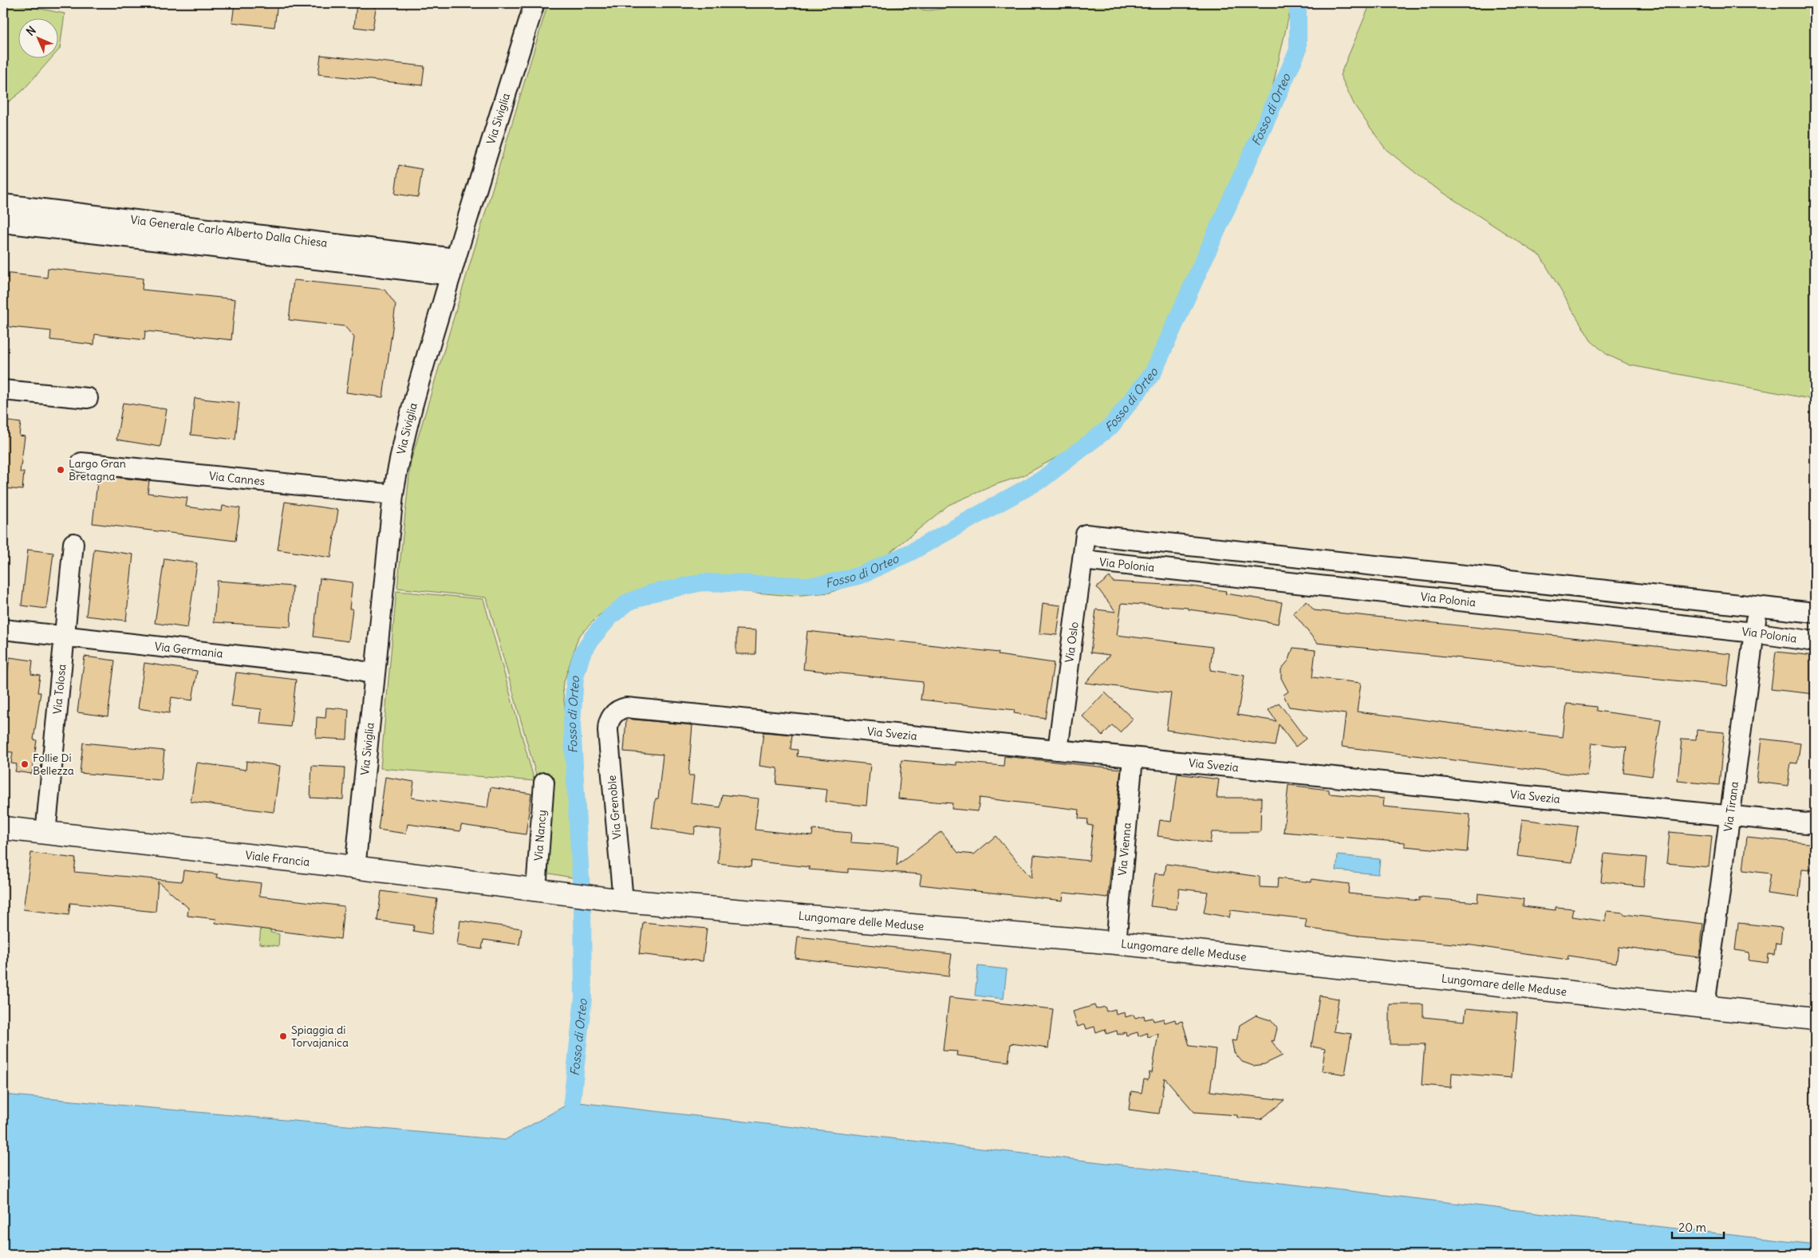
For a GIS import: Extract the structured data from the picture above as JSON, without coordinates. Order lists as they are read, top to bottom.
{
  "streets": {
    "main road": ["Viale Francia", "Lungomare delle Meduse"],
    "street": [
      "Via Siviglia",
      "Via Generale Carlo Alberto Dalla Chiesa",
      "Via Cannes",
      "Via Polonia",
      "Via Oslo",
      "Via Germania",
      "Via Tolosa",
      "Via Svezia",
      "Via Tirana",
      "Via Grenoble",
      "Via Nancy",
      "Via Vienna"
    ]
  },
  "crossings": [
    ["Via Siviglia", "Via Generale Carlo Alberto Dalla Chiesa"],
    ["Via Siviglia", "Via Cannes"],
    ["Via Siviglia", "Via Germania"],
    ["Via Siviglia", "Viale Francia"],
    ["Via Polonia", "Via Oslo"],
    ["Via Polonia", "Via Tirana"],
    ["Via Oslo", "Via Svezia"],
    ["Via Oslo", "Via Tirana"],
    ["Via Germania", "Via Tolosa"],
    ["Via Tolosa", "Viale Francia"],
    ["Via Svezia", "Via Tirana"],
    ["Via Svezia", "Via Grenoble"],
    ["Via Svezia", "Via Vienna"],
    ["Via Tirana", "Lungomare delle Meduse"],
    ["Via Grenoble", "Lungomare delle Meduse"],
    ["Via Nancy", "Viale Francia"],
    ["Via Nancy", "Lungomare delle Meduse"],
    ["Via Vienna", "Lungomare delle Meduse"],
    ["Viale Francia", "Lungomare delle Meduse"]
  ],
  "water": ["Fosso di Orteo"],
  "places": ["Largo Gran Bretagna", "Follie Di Bellezza", "Spiaggia di Torvajanica"],
  "scale_bar": "20 m",
  "north": "top left"
}
